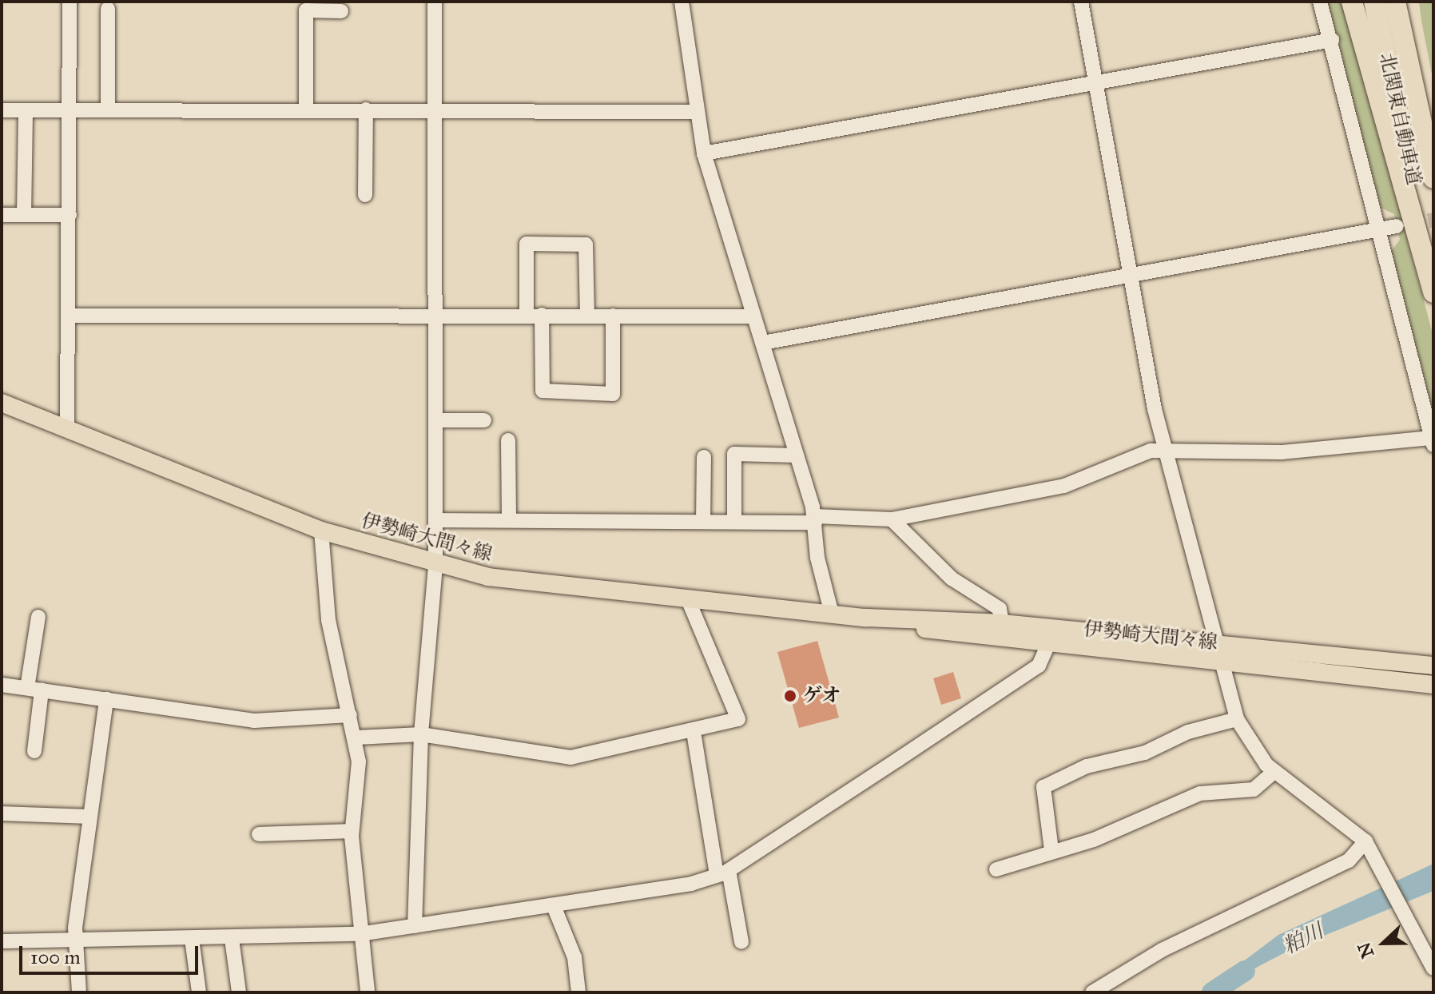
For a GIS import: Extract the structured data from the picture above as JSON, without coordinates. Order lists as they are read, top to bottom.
{
  "streets": {
    "highway": ["北関東自動車道"],
    "main road": ["伊勢崎大間々線"]
  },
  "water": ["粕川"],
  "places": ["ゲオ"],
  "scale_bar": "100 m",
  "north": "left"
}
